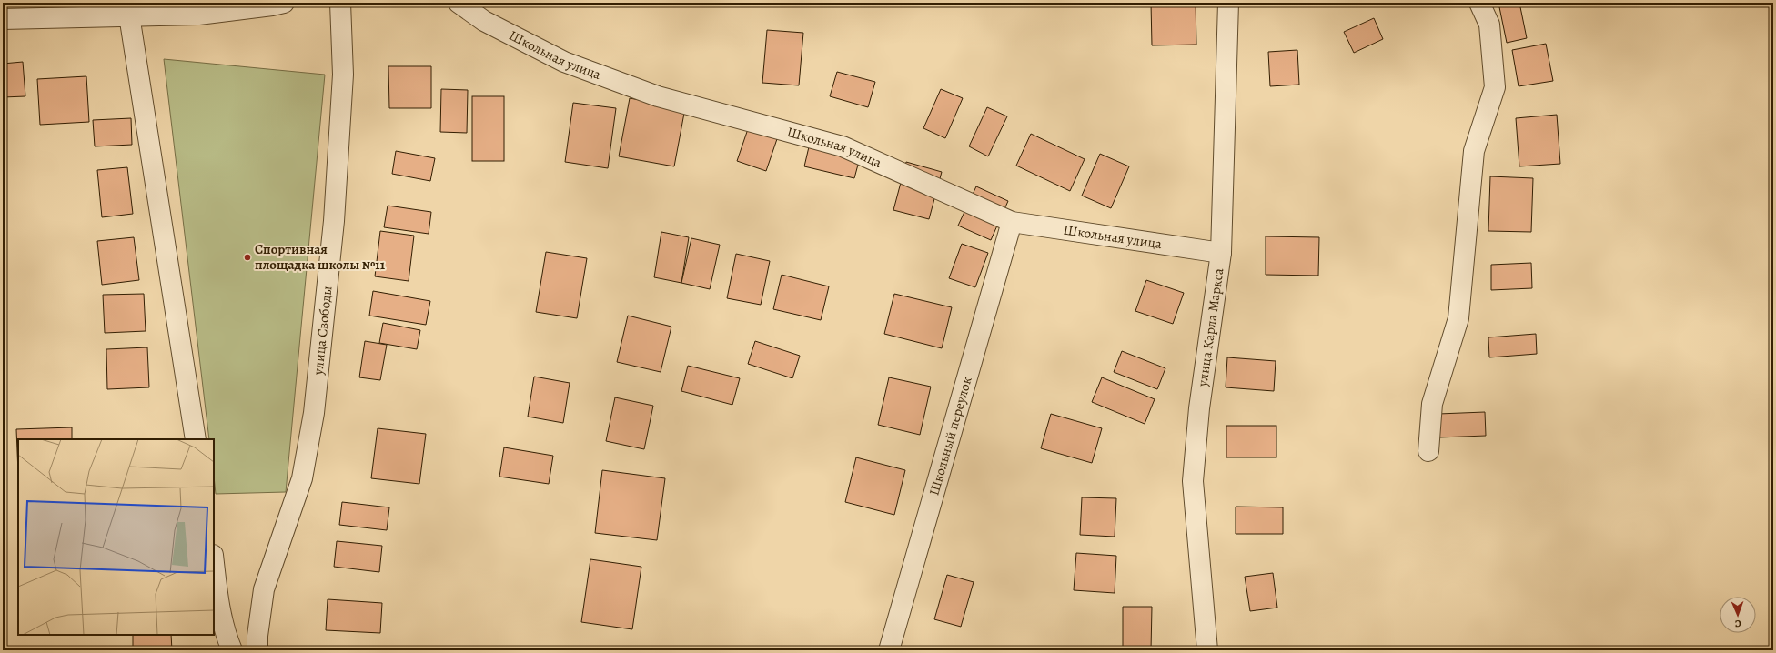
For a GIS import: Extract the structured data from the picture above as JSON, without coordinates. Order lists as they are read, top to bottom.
{
  "streets": {
    "street": [
      "Школьная улица",
      "улица Карла Маркса",
      "улица Свободы",
      "Школьный переулок"
    ]
  },
  "crossings": [
    ["Школьная улица", "улица Карла Маркса"],
    ["Школьная улица", "Школьный переулок"]
  ],
  "places": ["Спортивная площадка школы №11"],
  "north": "bottom"
}
